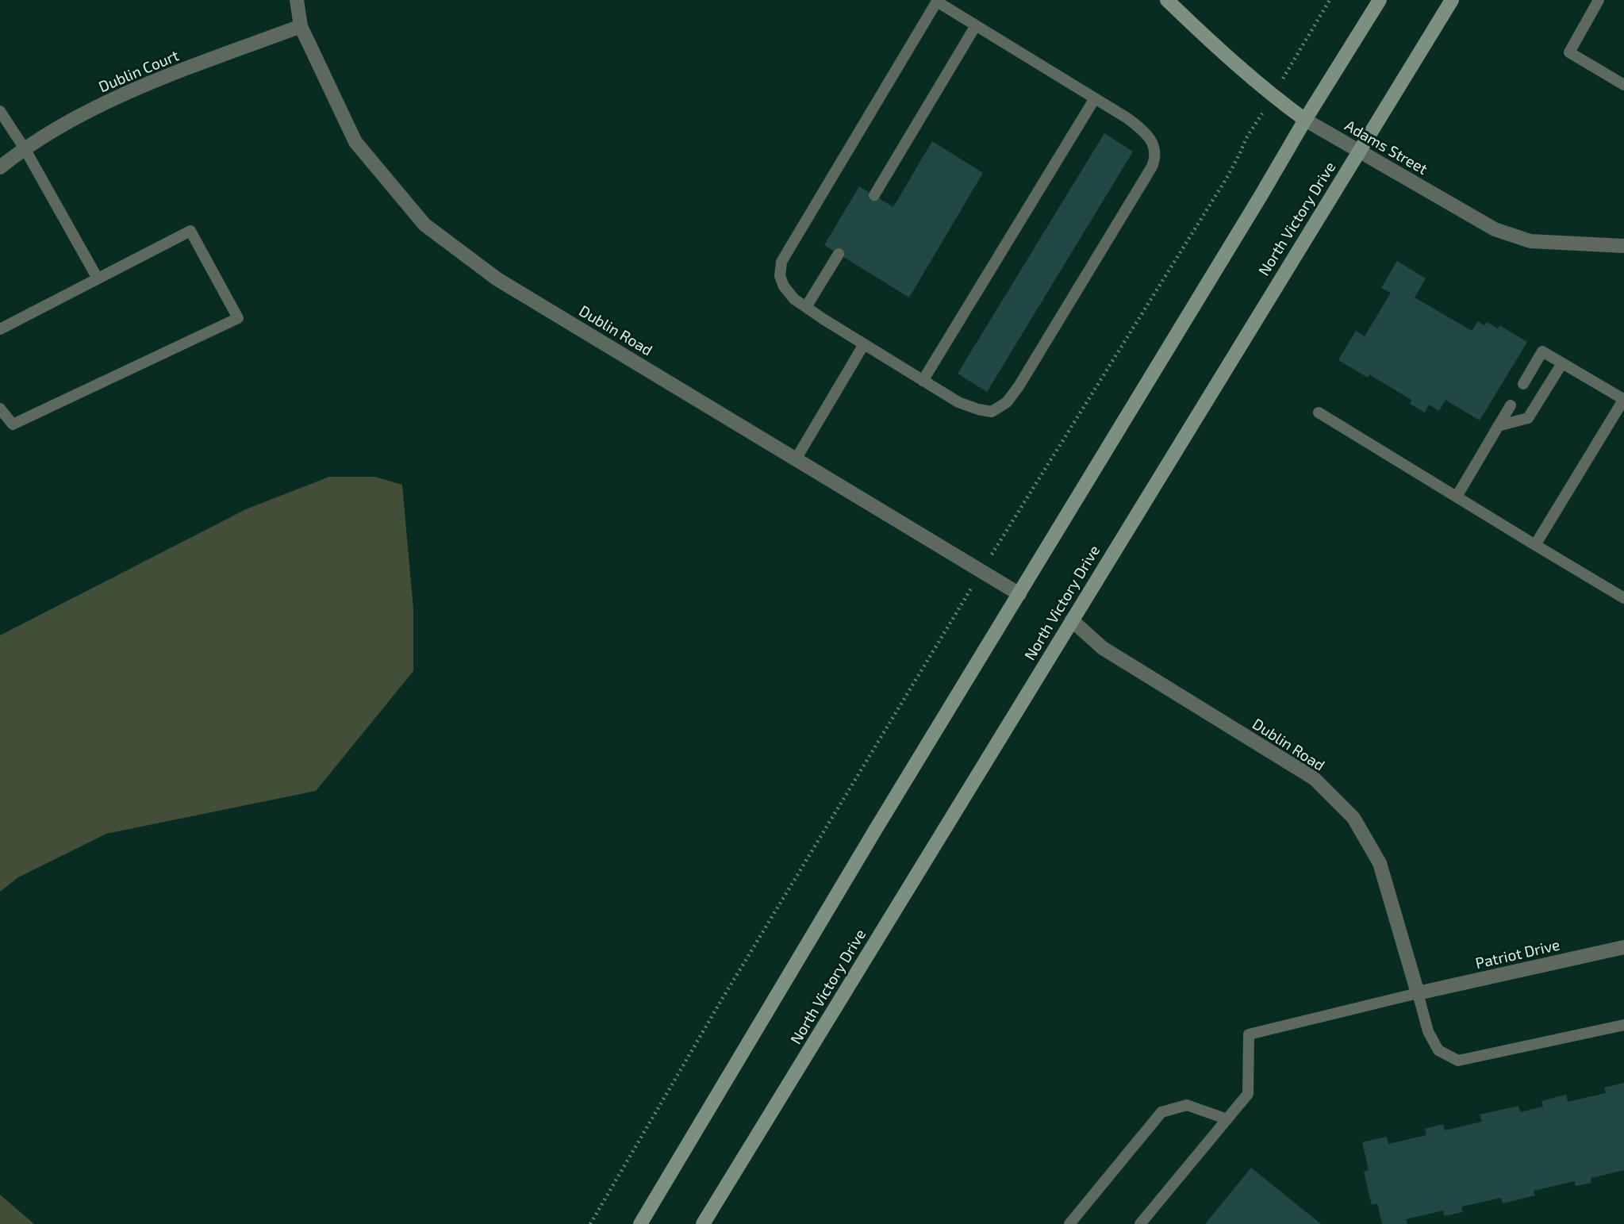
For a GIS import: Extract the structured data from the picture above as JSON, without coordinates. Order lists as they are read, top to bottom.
{
  "streets": {
    "main road": ["Adams Street", "North Victory Drive"],
    "street": ["Dublin Court", "Dublin Road", "Patriot Drive"]
  },
  "crossings": [
    ["Dublin Court", "Dublin Road"],
    ["Adams Street", "North Victory Drive"],
    ["North Victory Drive", "Dublin Road"],
    ["Dublin Road", "Patriot Drive"]
  ]
}
